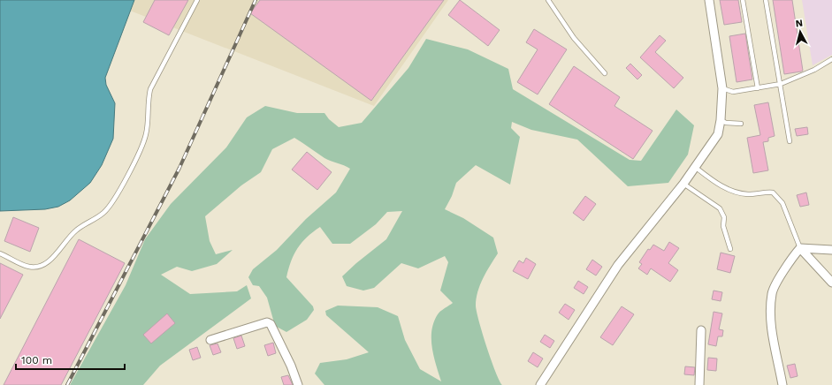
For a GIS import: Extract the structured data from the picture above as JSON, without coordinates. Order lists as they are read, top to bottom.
{
  "scale_bar": "100 m",
  "north": "top"
}
